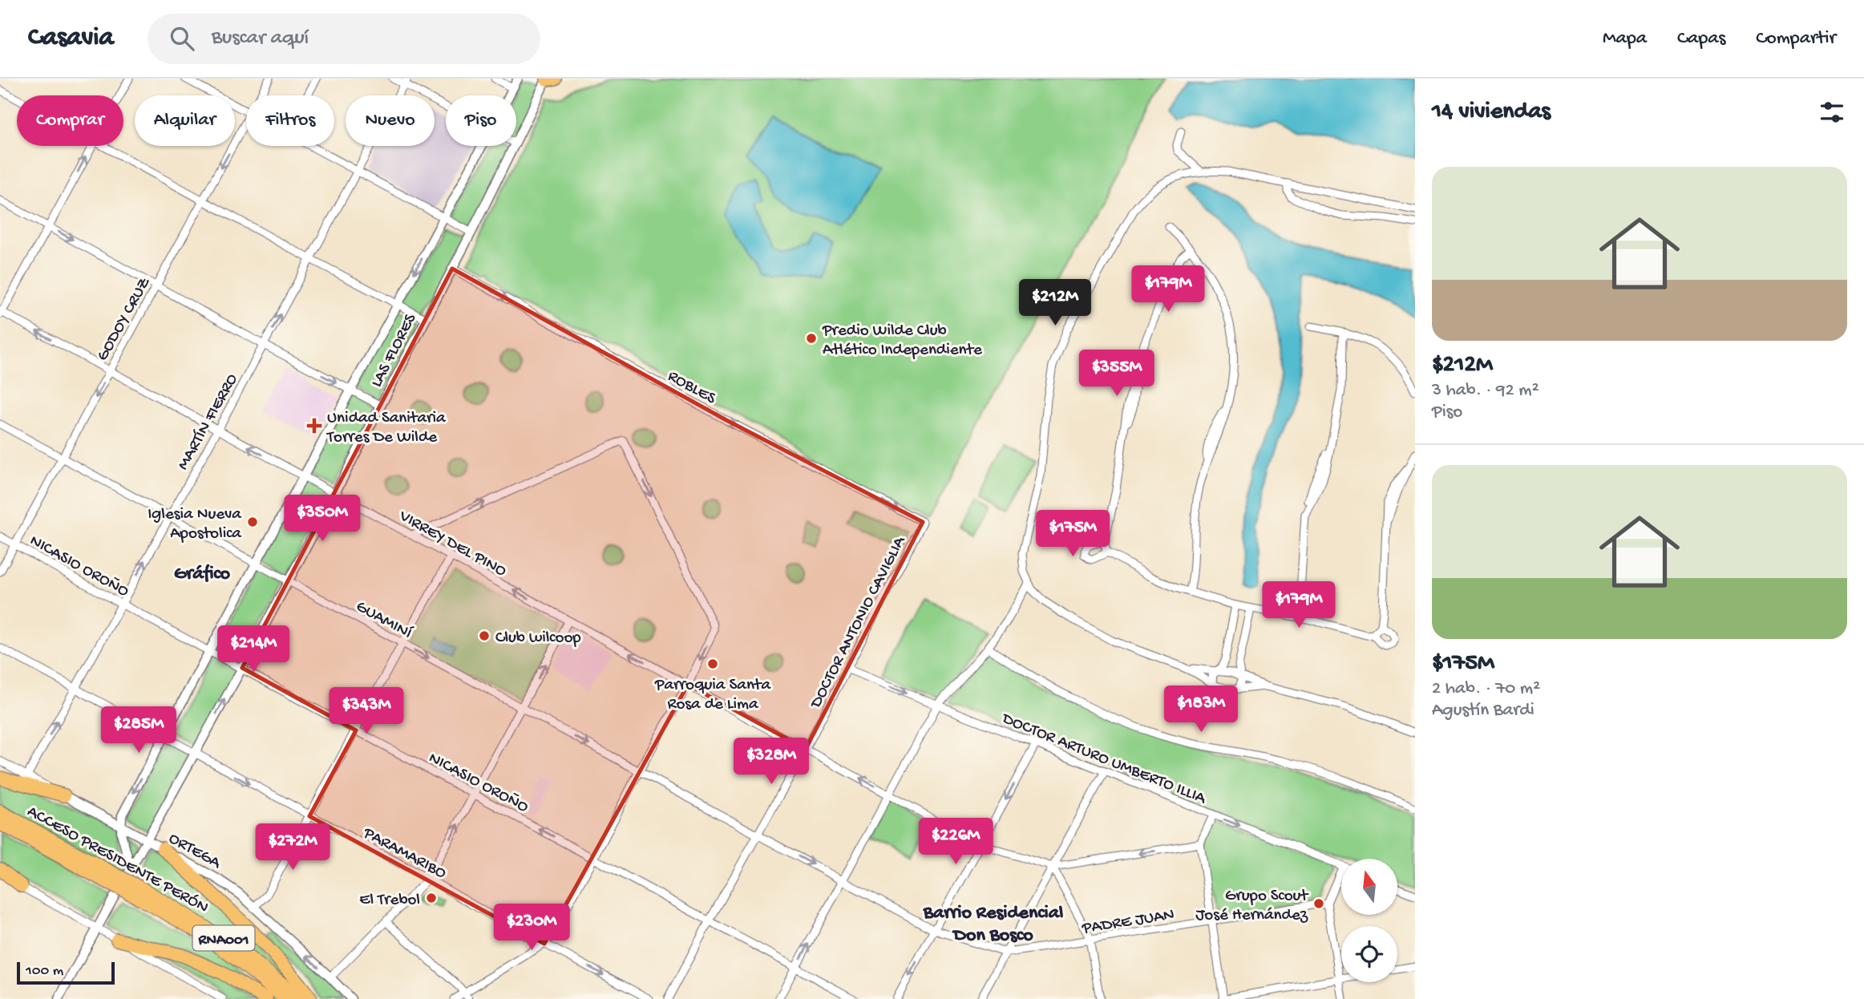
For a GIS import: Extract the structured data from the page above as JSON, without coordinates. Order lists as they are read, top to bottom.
{
  "streets": {
    "highway": ["ACCESO PRESIDENTE PERÓN", "RNA001"],
    "street": [
      "GODOY CRUZ",
      "LAS FLORES",
      "ROBLES",
      "MARTÍN FIERRO",
      "VIRREY DEL PINO",
      "NICASIO OROÑO",
      "GUAMINÍ",
      "DOCTOR ANTONIO CAVIGLIA",
      "DOCTOR ARTURO UMBERTO ILLIA",
      "ORTEGA",
      "PARAMARIBO",
      "PADRE JUAN"
    ]
  },
  "crossings": [
    ["GODOY CRUZ", "VIRREY DEL PINO"],
    ["GODOY CRUZ", "NICASIO OROÑO"],
    ["GODOY CRUZ", "GUAMINÍ"],
    ["LAS FLORES", "ROBLES"],
    ["LAS FLORES", "VIRREY DEL PINO"],
    ["LAS FLORES", "NICASIO OROÑO"],
    ["LAS FLORES", "GUAMINÍ"],
    ["LAS FLORES", "ORTEGA"],
    ["LAS FLORES", "PARAMARIBO"],
    ["ROBLES", "DOCTOR ANTONIO CAVIGLIA"],
    ["MARTÍN FIERRO", "VIRREY DEL PINO"],
    ["MARTÍN FIERRO", "NICASIO OROÑO"],
    ["MARTÍN FIERRO", "GUAMINÍ"],
    ["MARTÍN FIERRO", "ORTEGA"],
    ["MARTÍN FIERRO", "PARAMARIBO"],
    ["VIRREY DEL PINO", "DOCTOR ANTONIO CAVIGLIA"],
    ["NICASIO OROÑO", "DOCTOR ANTONIO CAVIGLIA"],
    ["GUAMINÍ", "DOCTOR ANTONIO CAVIGLIA"],
    ["GUAMINÍ", "PADRE JUAN"],
    ["DOCTOR ANTONIO CAVIGLIA", "DOCTOR ARTURO UMBERTO ILLIA"],
    ["DOCTOR ANTONIO CAVIGLIA", "PADRE JUAN"]
  ],
  "one_way": [
    "GODOY CRUZ",
    "ROBLES",
    "MARTÍN FIERRO",
    "VIRREY DEL PINO",
    "DOCTOR ARTURO UMBERTO ILLIA"
  ],
  "districts": ["Gráfico", "Barrio Residencial Don Bosco"],
  "places": {
    "other": [
      "Predio Wilde Club Atlético Independiente",
      "Iglesia Nueva Apostolica",
      "Club wilcoop",
      "Parroquia Santa Rosa de Lima",
      "El Trebol",
      "Grupo Scout José Hernández"
    ],
    "health": ["Unidad Sanitaria Torres De Wilde"]
  },
  "scale_bar": "100 m",
  "north": "top",
  "page": {
    "header": "Casavia",
    "search": "Buscar aquí",
    "nav": ["Mapa", "Capas", "Compartir"],
    "heading": "14 viviendas",
    "chip": [
      "Comprar",
      "Alquilar",
      "Filtros",
      "Nuevo",
      "Piso"
    ],
    "list": [
      {
        "name": "$212M",
        "note": "3 hab. · 92 m² · Piso"
      },
      {
        "name": "$175M",
        "note": "2 hab. · 70 m² · Agustín Bardi"
      }
    ],
    "price": [
      "$179M",
      "$212M",
      "$355M",
      "$350M",
      "$175M",
      "$179M",
      "$214M",
      "$183M",
      "$343M",
      "$285M",
      "$328M",
      "$226M",
      "$272M",
      "$230M"
    ],
    "scale": "100 m"
  }
}
